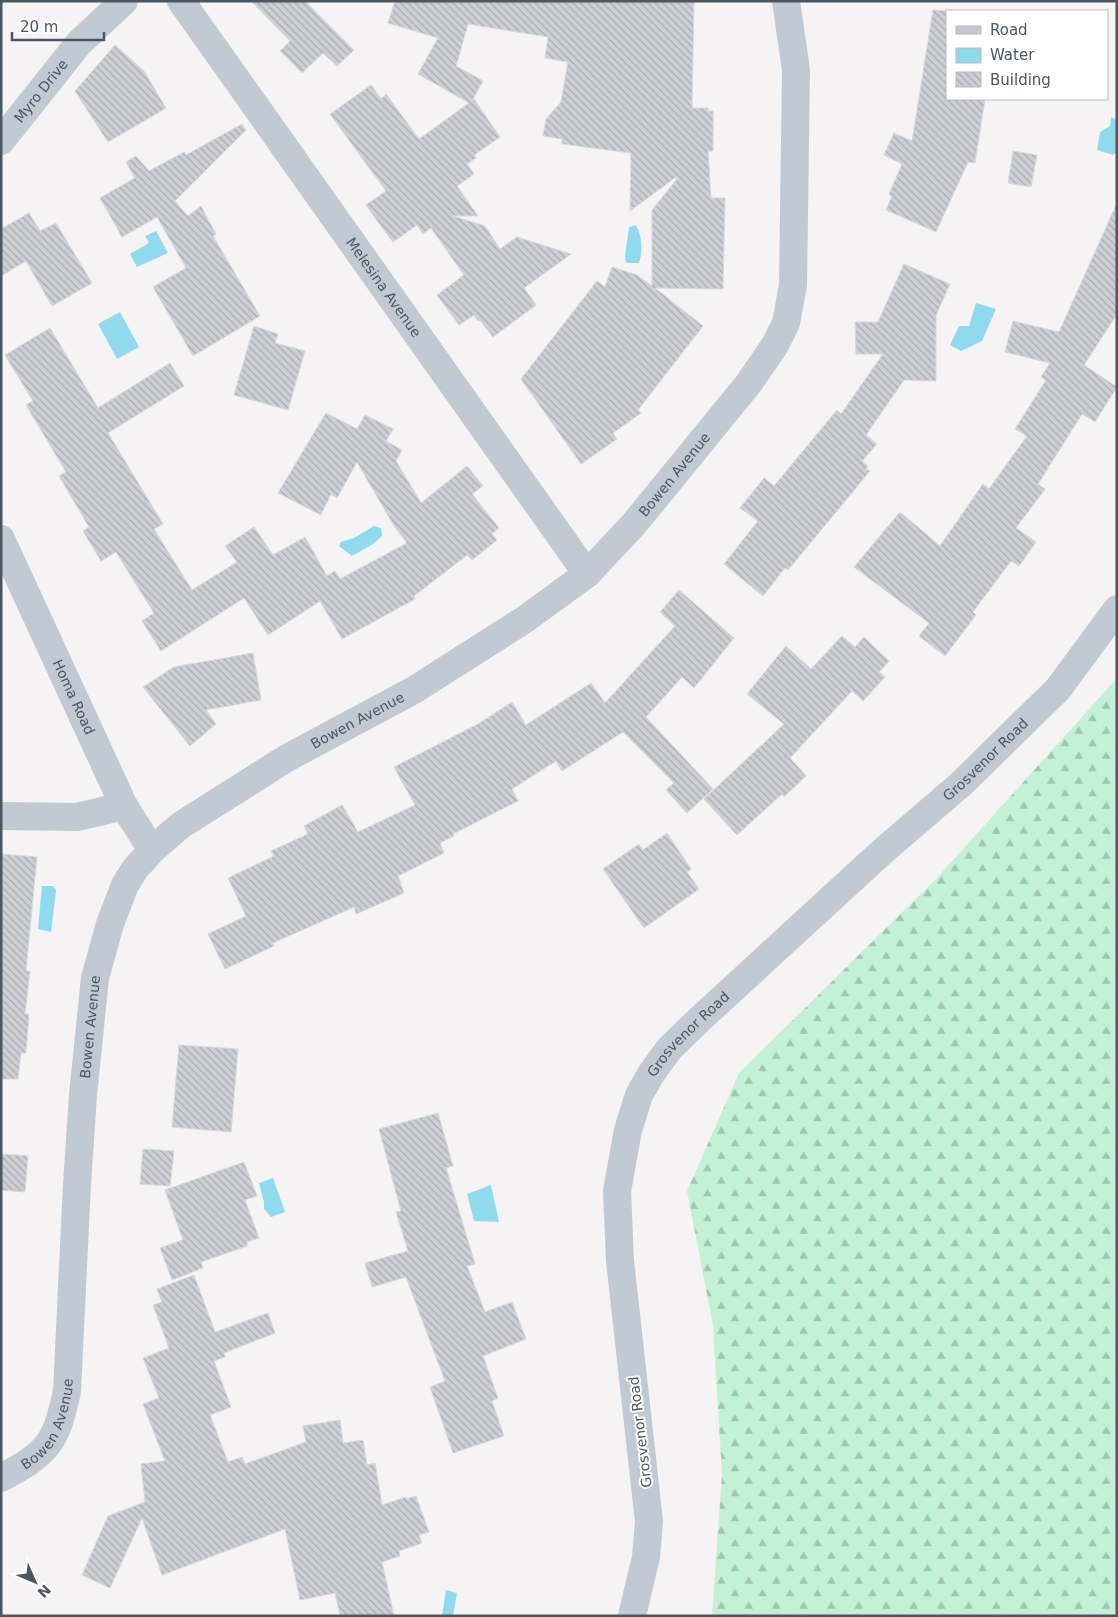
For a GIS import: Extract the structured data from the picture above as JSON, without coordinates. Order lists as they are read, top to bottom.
{
  "streets": {
    "street": [
      "Myro Drive",
      "Melesina Avenue",
      "Bowen Avenue",
      "Homa Road",
      "Grosvenor Road"
    ]
  },
  "crossings": [
    ["Melesina Avenue", "Bowen Avenue"],
    ["Bowen Avenue", "Homa Road"]
  ],
  "legend": ["Road", "Water", "Building"],
  "scale_bar": "20 m",
  "north": "bottom right"
}
